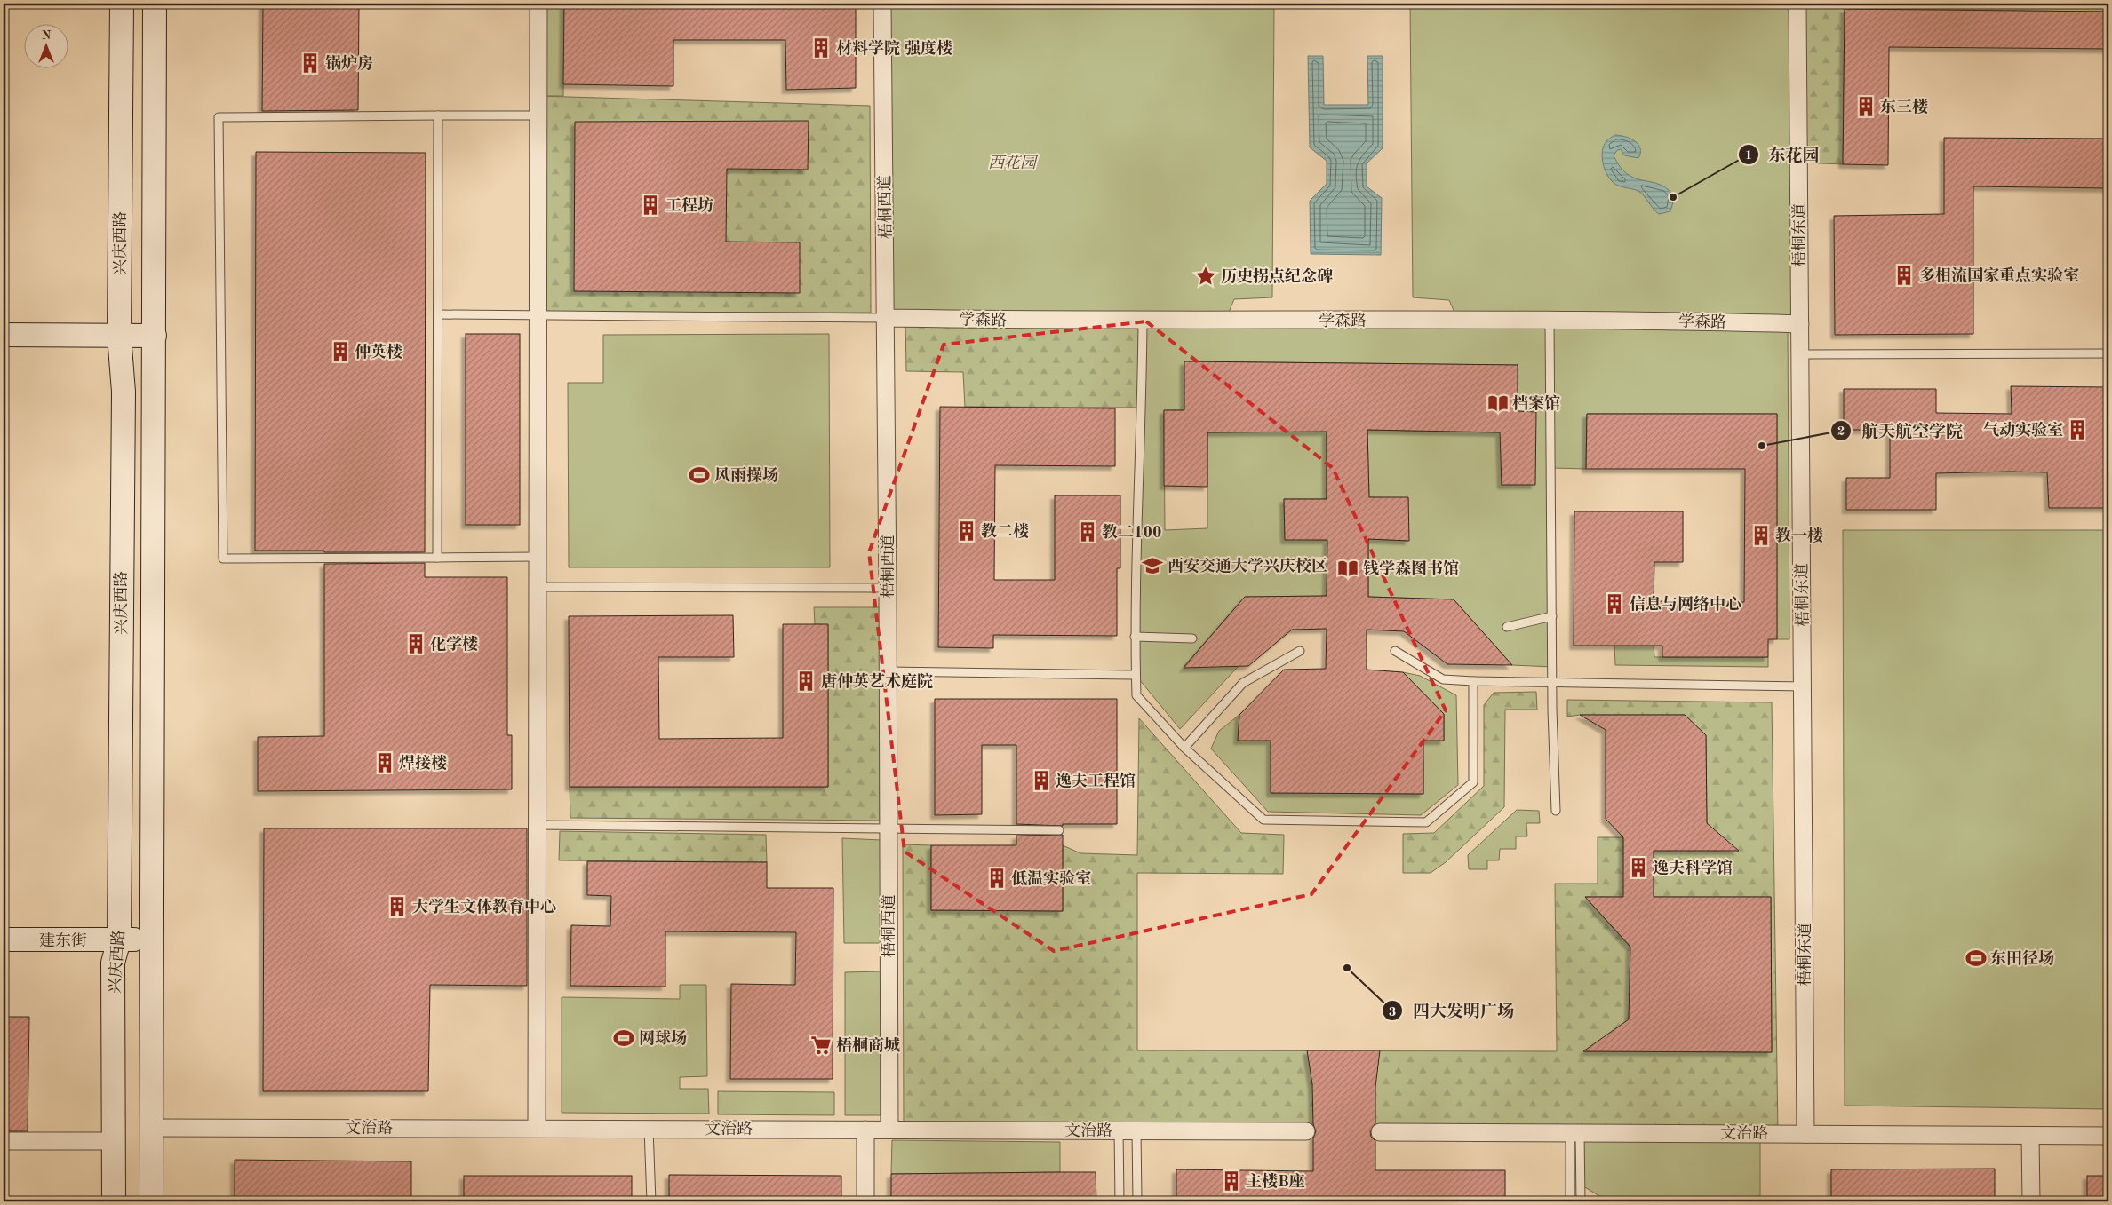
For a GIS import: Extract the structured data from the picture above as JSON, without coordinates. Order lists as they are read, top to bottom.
{
  "streets": {
    "main road": ["兴庆西路", "建东街"],
    "street": [
      "梧桐西道",
      "梧桐东道",
      "学森路",
      "文治路"
    ]
  },
  "crossings": [
    ["梧桐西道", "学森路"],
    ["梧桐西道", "文治路"],
    ["梧桐东道", "学森路"],
    ["梧桐东道", "文治路"],
    ["兴庆西路", "建东街"],
    ["兴庆西路", "文治路"]
  ],
  "parks": ["西花园"],
  "places": {
    "building": [
      "材料学院 强度楼",
      "锅炉房",
      "东三楼",
      "工程坊",
      "多相流国家重点实验室",
      "仲英楼",
      "气动实验室",
      "教二楼",
      "教二100",
      "教一楼",
      "信息与网络中心",
      "化学楼",
      "唐仲英艺术庭院",
      "焊接楼",
      "逸夫工程馆",
      "逸夫科学馆",
      "低温实验室",
      "大学生文体教育中心",
      "主楼B座"
    ],
    "other": ["东花园", "航天航空学院", "四大发明广场"],
    "place": ["历史拐点纪念碑"],
    "library": ["档案馆", "钱学森图书馆"],
    "sports": ["风雨操场", "东田径场", "网球场"],
    "school or university": ["西安交通大学兴庆校区"],
    "supermarket": ["梧桐商城"]
  },
  "north": "top"
}
